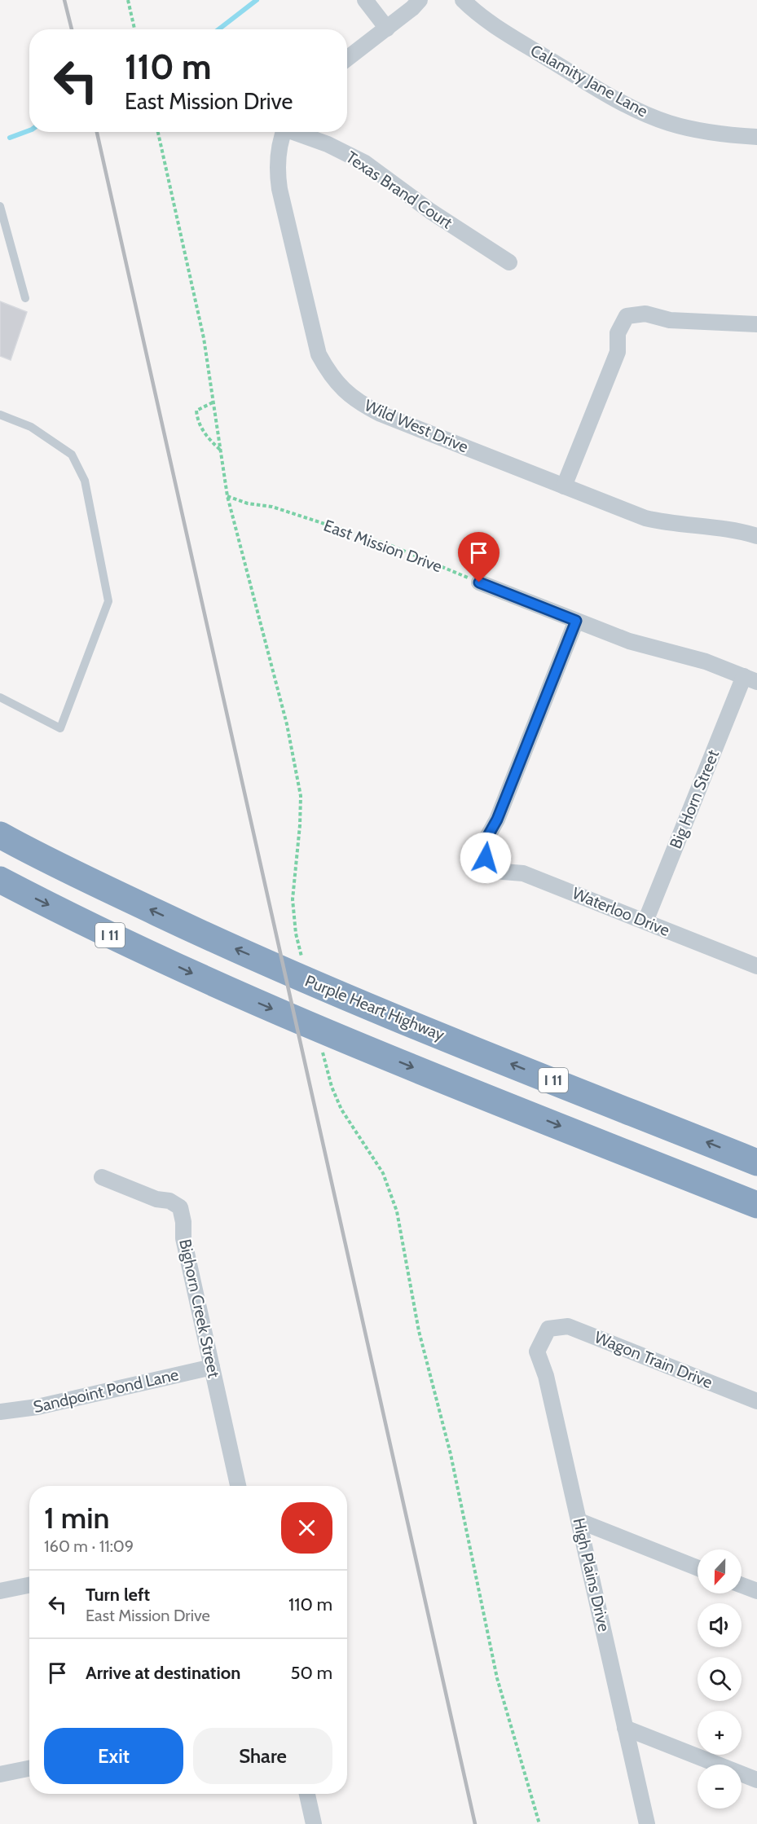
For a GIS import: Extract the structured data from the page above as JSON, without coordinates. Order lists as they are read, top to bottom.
{
  "streets": {
    "highway": ["I 11", "Purple Heart Highway"],
    "street": [
      "Calamity Jane Lane",
      "Texas Brand Court",
      "Wild West Drive",
      "Big Horn Street",
      "Waterloo Drive",
      "Bighorn Creek Street",
      "Wagon Train Drive",
      "Sandpoint Pond Lane",
      "High Plains Drive"
    ],
    "path": ["East Mission Drive"]
  },
  "crossings": [
    ["Big Horn Street", "Waterloo Drive"],
    ["Bighorn Creek Street", "Sandpoint Pond Lane"],
    ["Wagon Train Drive", "High Plains Drive"]
  ],
  "north": "bottom",
  "page": {
    "turn": ["110 m", "East Mission Drive"],
    "heading": ["1 min", "160 m · 11:09"],
    "map_buttons": ["+", "−"],
    "list": [
      {
        "name": "Turn left",
        "note": "East Mission Drive",
        "value": "110 m"
      },
      {
        "name": "Arrive at destination",
        "value": "50 m"
      }
    ],
    "buttons": ["Exit", "Share"]
  }
}
